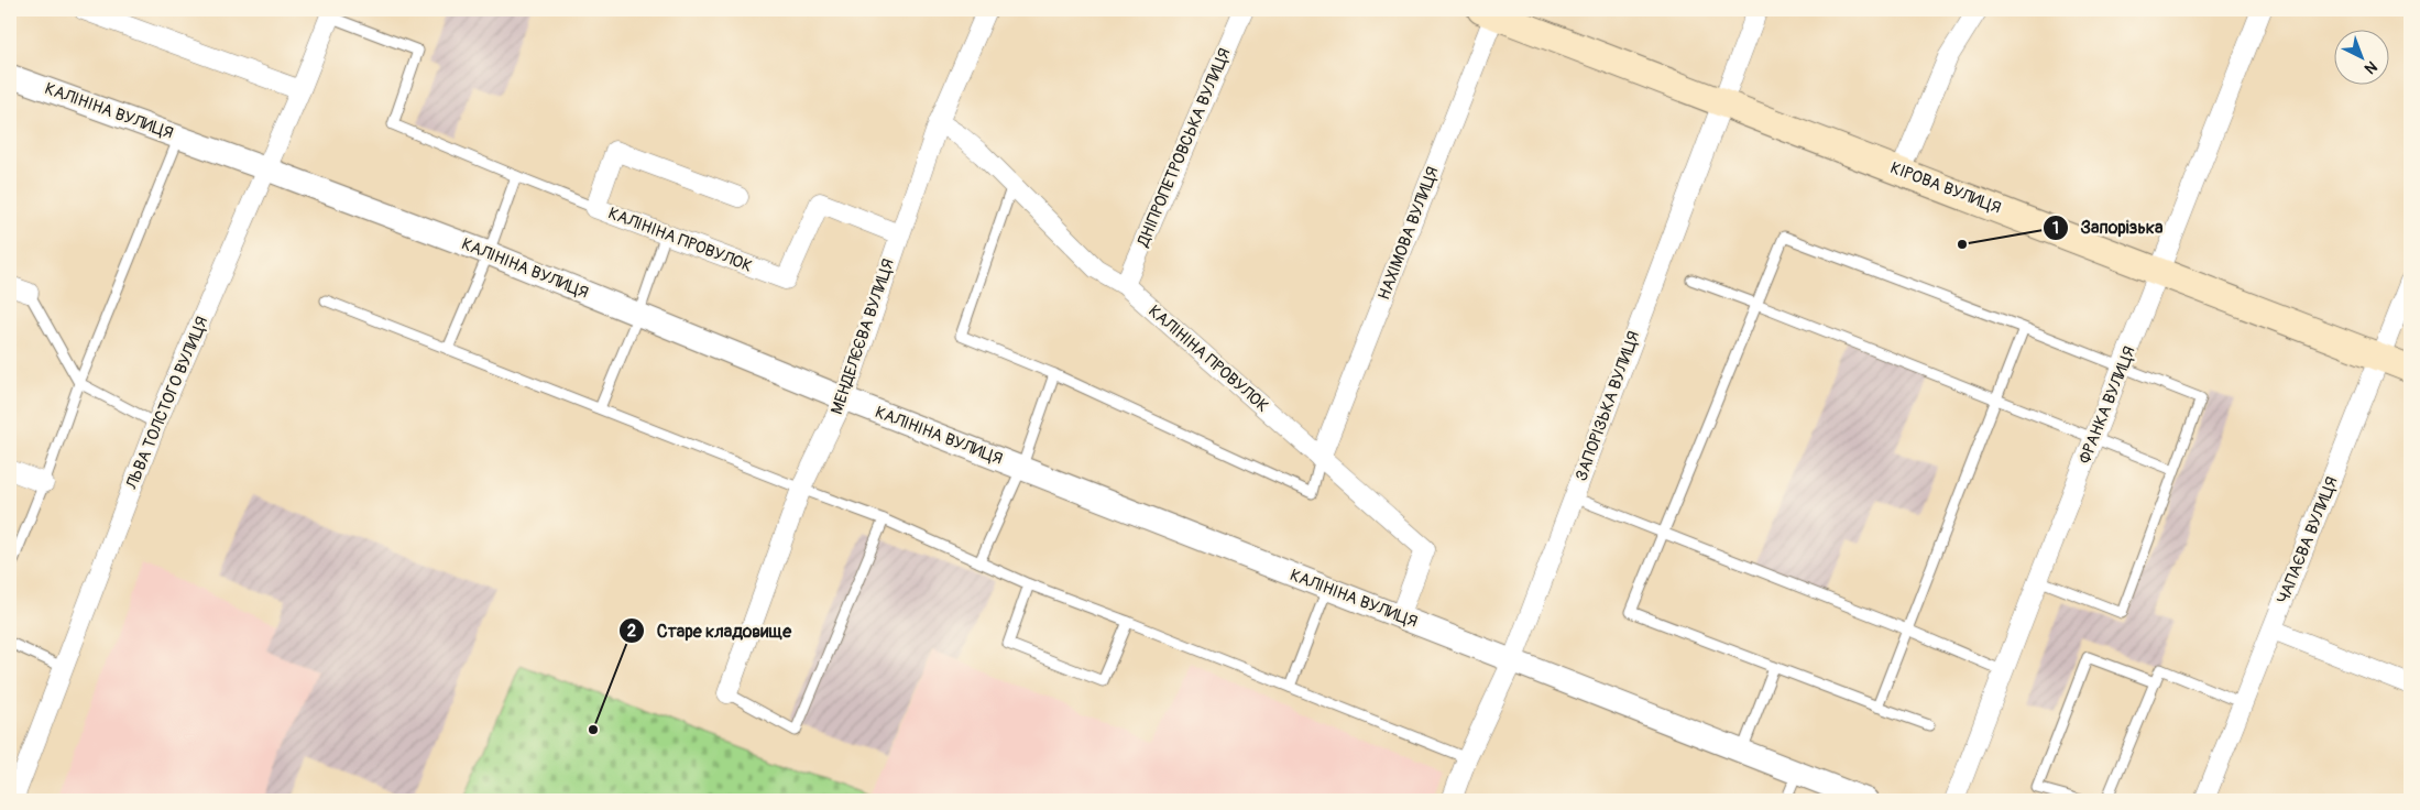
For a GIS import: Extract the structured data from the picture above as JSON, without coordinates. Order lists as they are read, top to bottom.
{
  "streets": {
    "main road": ["КІРОВА ВУЛИЦЯ"],
    "street": [
      "КАЛІНІНА ВУЛИЦЯ",
      "ДНІПРОПЕТРОВСЬКА ВУЛИЦЯ",
      "НАХІМОВА ВУЛИЦЯ",
      "КАЛІНІНА ПРОВУЛОК",
      "МЕНДЕЛЄЄВА ВУЛИЦЯ",
      "ЛЬВА ТОЛСТОГО ВУЛИЦЯ",
      "ФРАНКА ВУЛИЦЯ",
      "ЗАПОРІЗЬКА ВУЛИЦЯ",
      "ЧАПАЄВА ВУЛИЦЯ"
    ]
  },
  "crossings": [
    ["КАЛІНІНА ВУЛИЦЯ", "КАЛІНІНА ПРОВУЛОК"],
    ["КАЛІНІНА ВУЛИЦЯ", "МЕНДЕЛЄЄВА ВУЛИЦЯ"],
    ["КАЛІНІНА ВУЛИЦЯ", "ЛЬВА ТОЛСТОГО ВУЛИЦЯ"],
    ["КАЛІНІНА ВУЛИЦЯ", "ЗАПОРІЗЬКА ВУЛИЦЯ"],
    ["ДНІПРОПЕТРОВСЬКА ВУЛИЦЯ", "КАЛІНІНА ПРОВУЛОК"],
    ["КІРОВА ВУЛИЦЯ", "НАХІМОВА ВУЛИЦЯ"],
    ["КІРОВА ВУЛИЦЯ", "ФРАНКА ВУЛИЦЯ"],
    ["КІРОВА ВУЛИЦЯ", "ЗАПОРІЗЬКА ВУЛИЦЯ"],
    ["КІРОВА ВУЛИЦЯ", "ЧАПАЄВА ВУЛИЦЯ"],
    ["НАХІМОВА ВУЛИЦЯ", "КАЛІНІНА ПРОВУЛОК"],
    ["КАЛІНІНА ПРОВУЛОК", "МЕНДЕЛЄЄВА ВУЛИЦЯ"]
  ],
  "places": ["Запорізька", "Старе кладовище"],
  "north": "bottom right"
}
